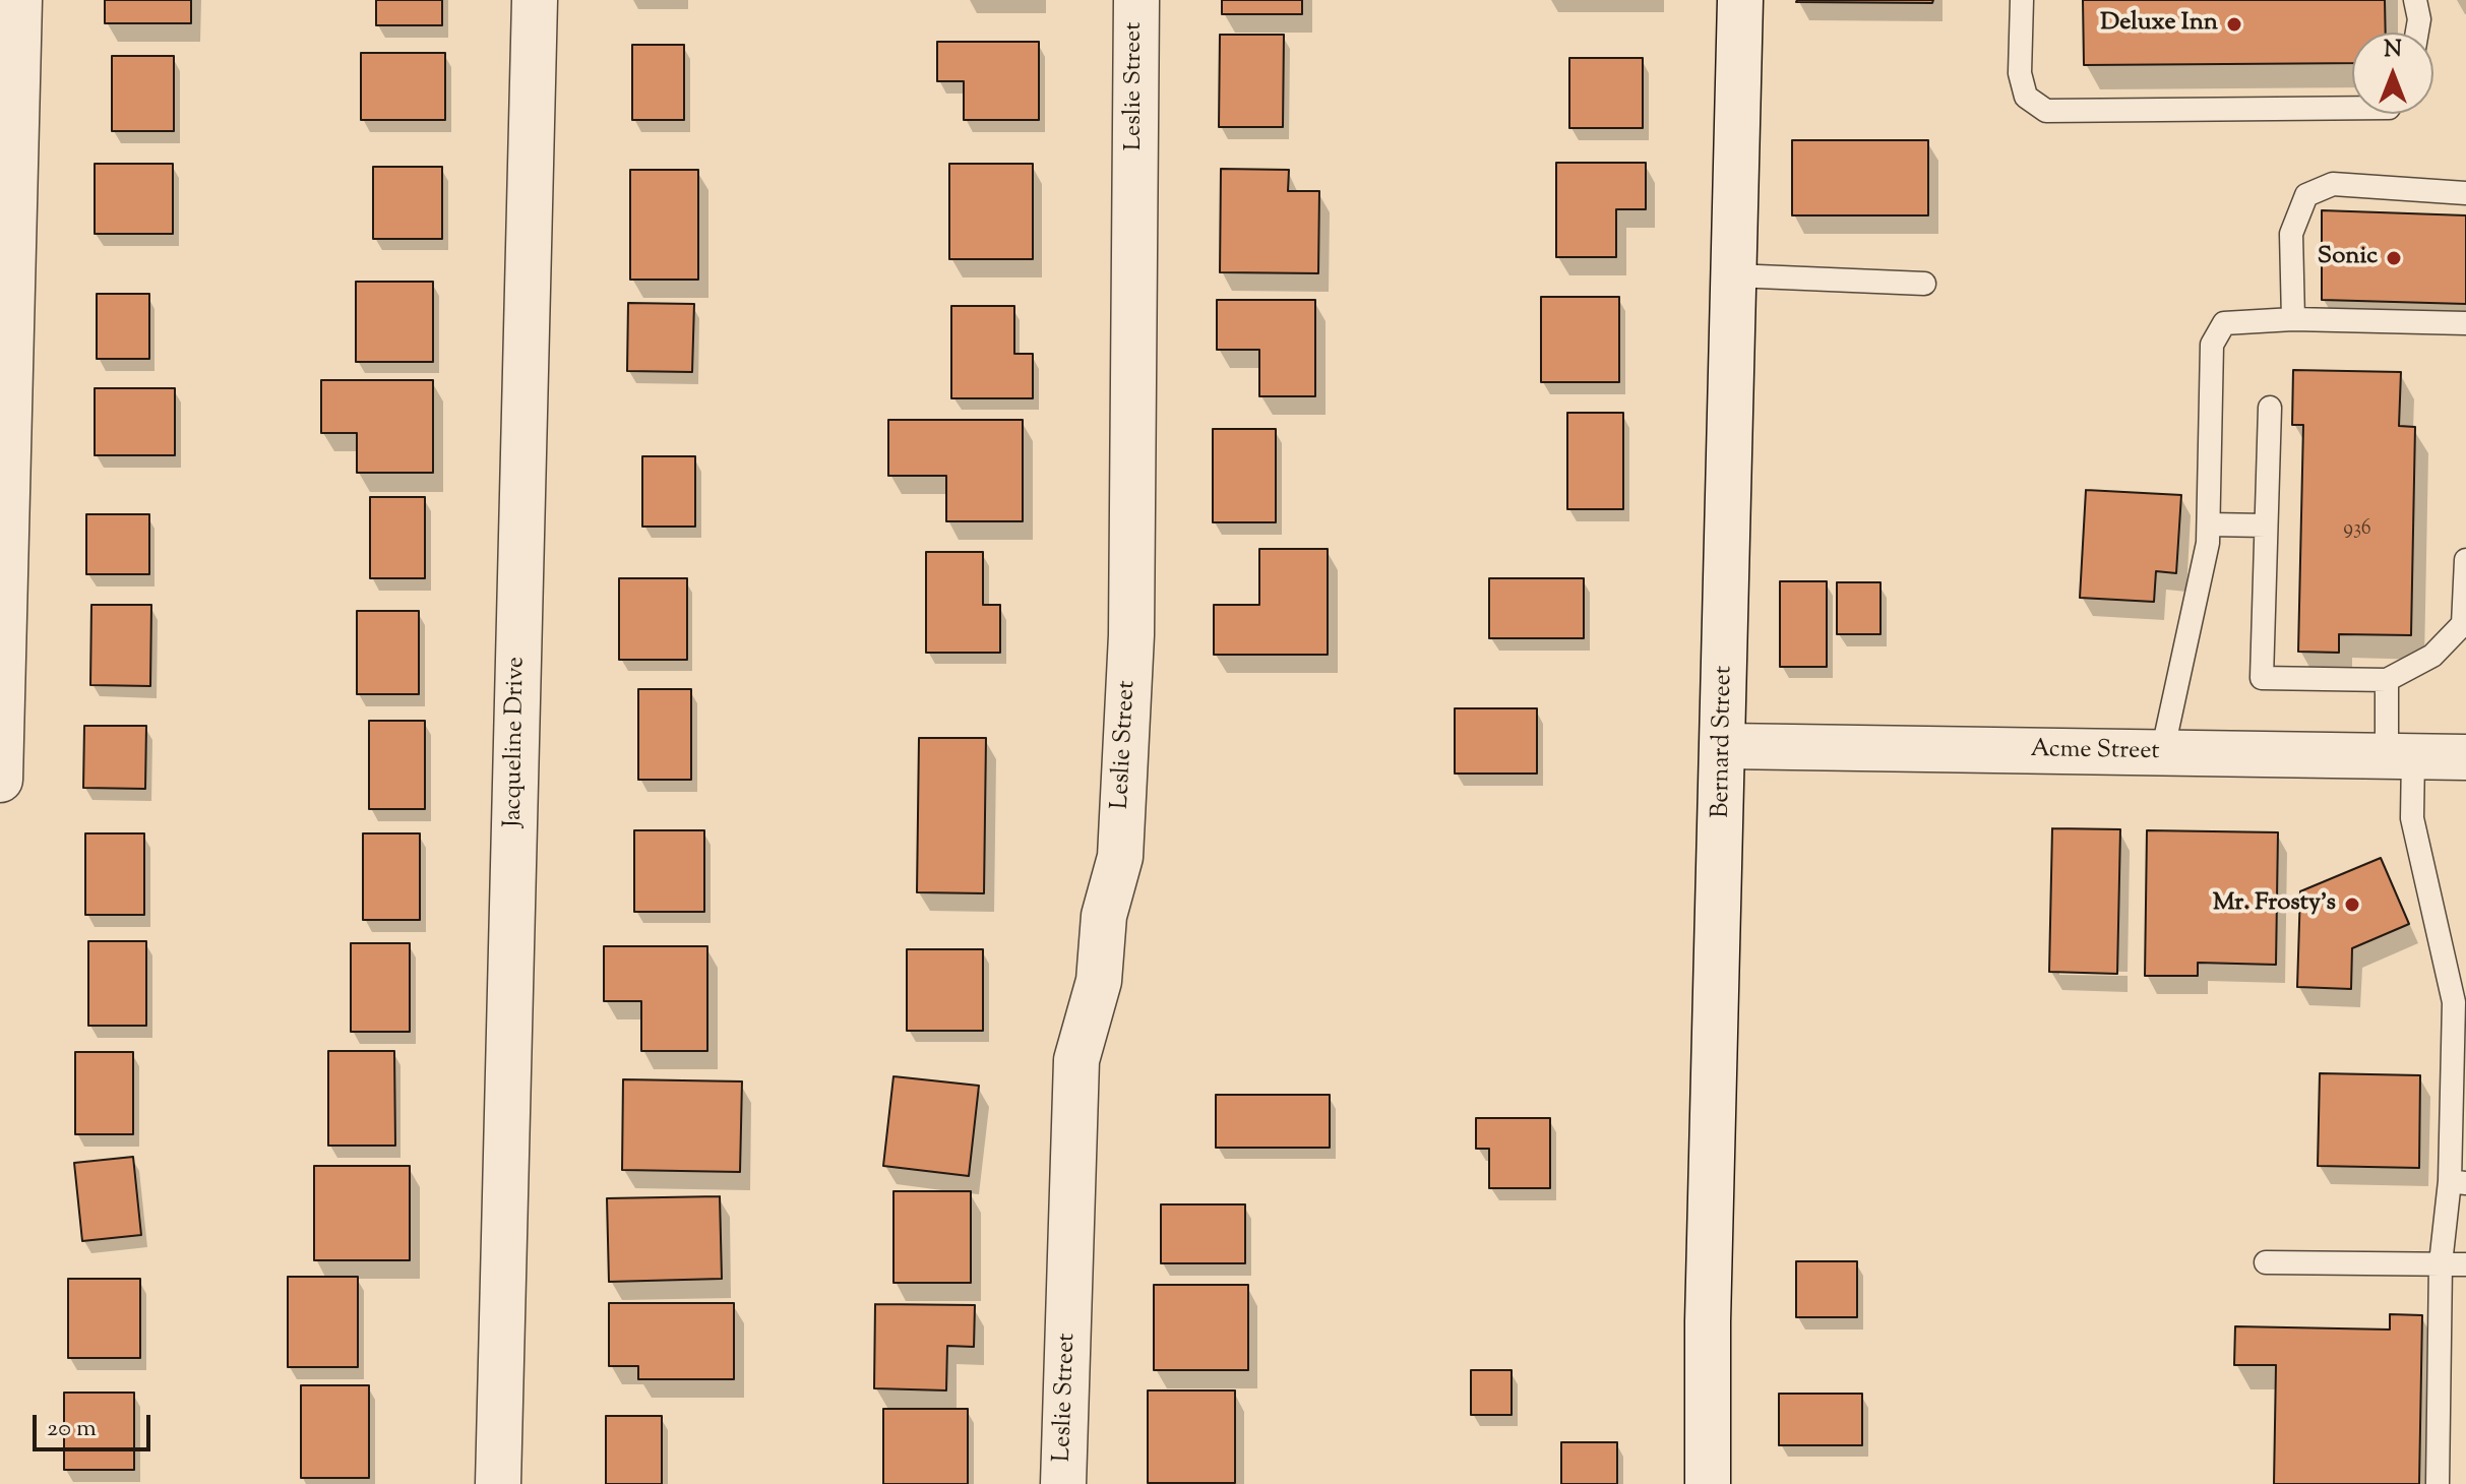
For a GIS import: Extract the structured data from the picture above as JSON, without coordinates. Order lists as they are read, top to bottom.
{
  "streets": {
    "street": [
      "Leslie Street",
      "Jacqueline Drive",
      "Bernard Street",
      "Acme Street"
    ]
  },
  "crossings": [
    ["Bernard Street", "Acme Street"]
  ],
  "places": ["Deluxe Inn", "Sonic", "Mr. Frosty's"],
  "house_numbers": ["936"],
  "scale_bar": "20 m",
  "north": "top"
}
